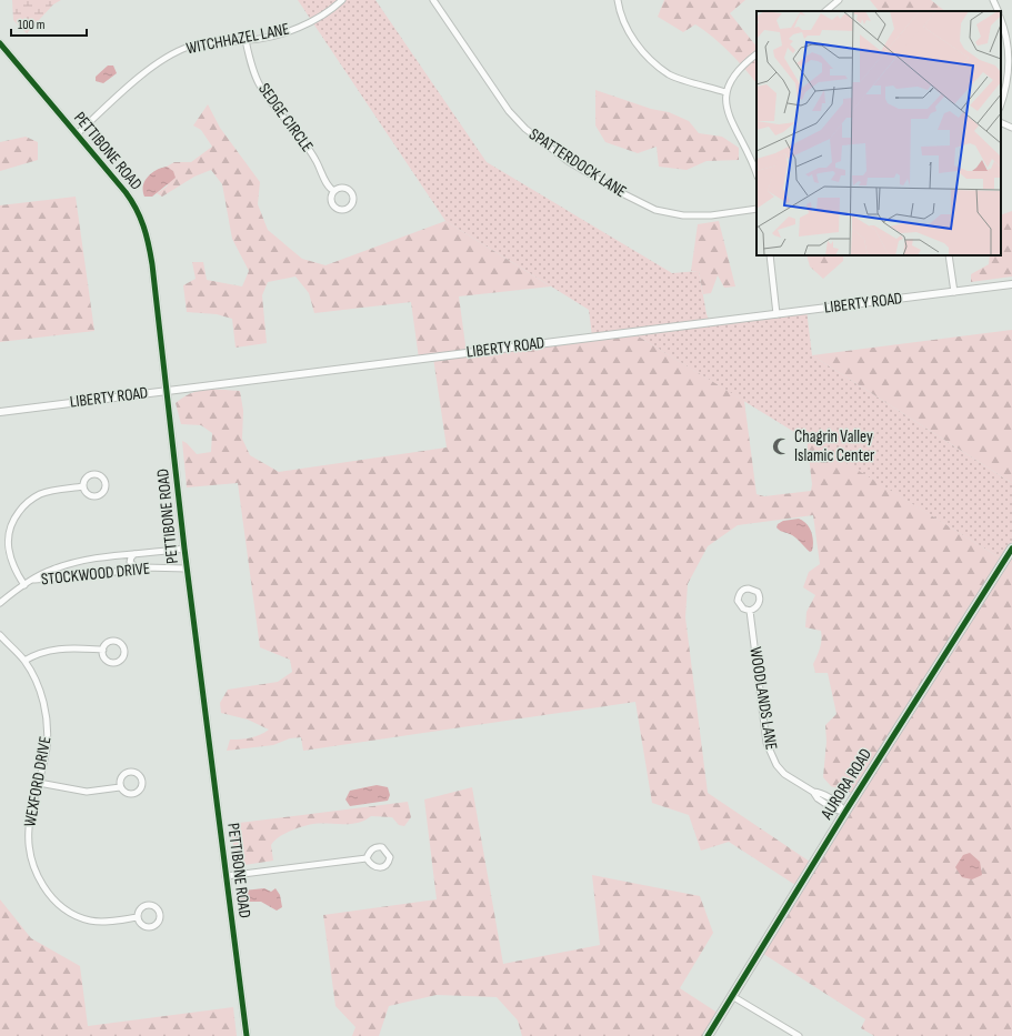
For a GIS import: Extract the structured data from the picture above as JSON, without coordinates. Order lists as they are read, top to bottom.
{
  "streets": {
    "main road": ["AURORA ROAD"],
    "street": [
      "WITCHHAZEL LANE",
      "SEDGE CIRCLE",
      "PETTIBONE ROAD",
      "SPATTERDOCK LANE",
      "LIBERTY ROAD",
      "STOCKWOOD DRIVE",
      "WOODLANDS LANE",
      "WEXFORD DRIVE"
    ]
  },
  "crossings": [
    ["WITCHHAZEL LANE", "SEDGE CIRCLE"],
    ["WITCHHAZEL LANE", "PETTIBONE ROAD"],
    ["PETTIBONE ROAD", "LIBERTY ROAD"],
    ["PETTIBONE ROAD", "STOCKWOOD DRIVE"],
    ["WOODLANDS LANE", "AURORA ROAD"]
  ],
  "places": {
    "mosque": ["Chagrin Valley Islamic Center"]
  },
  "scale_bar": "100 m"
}
